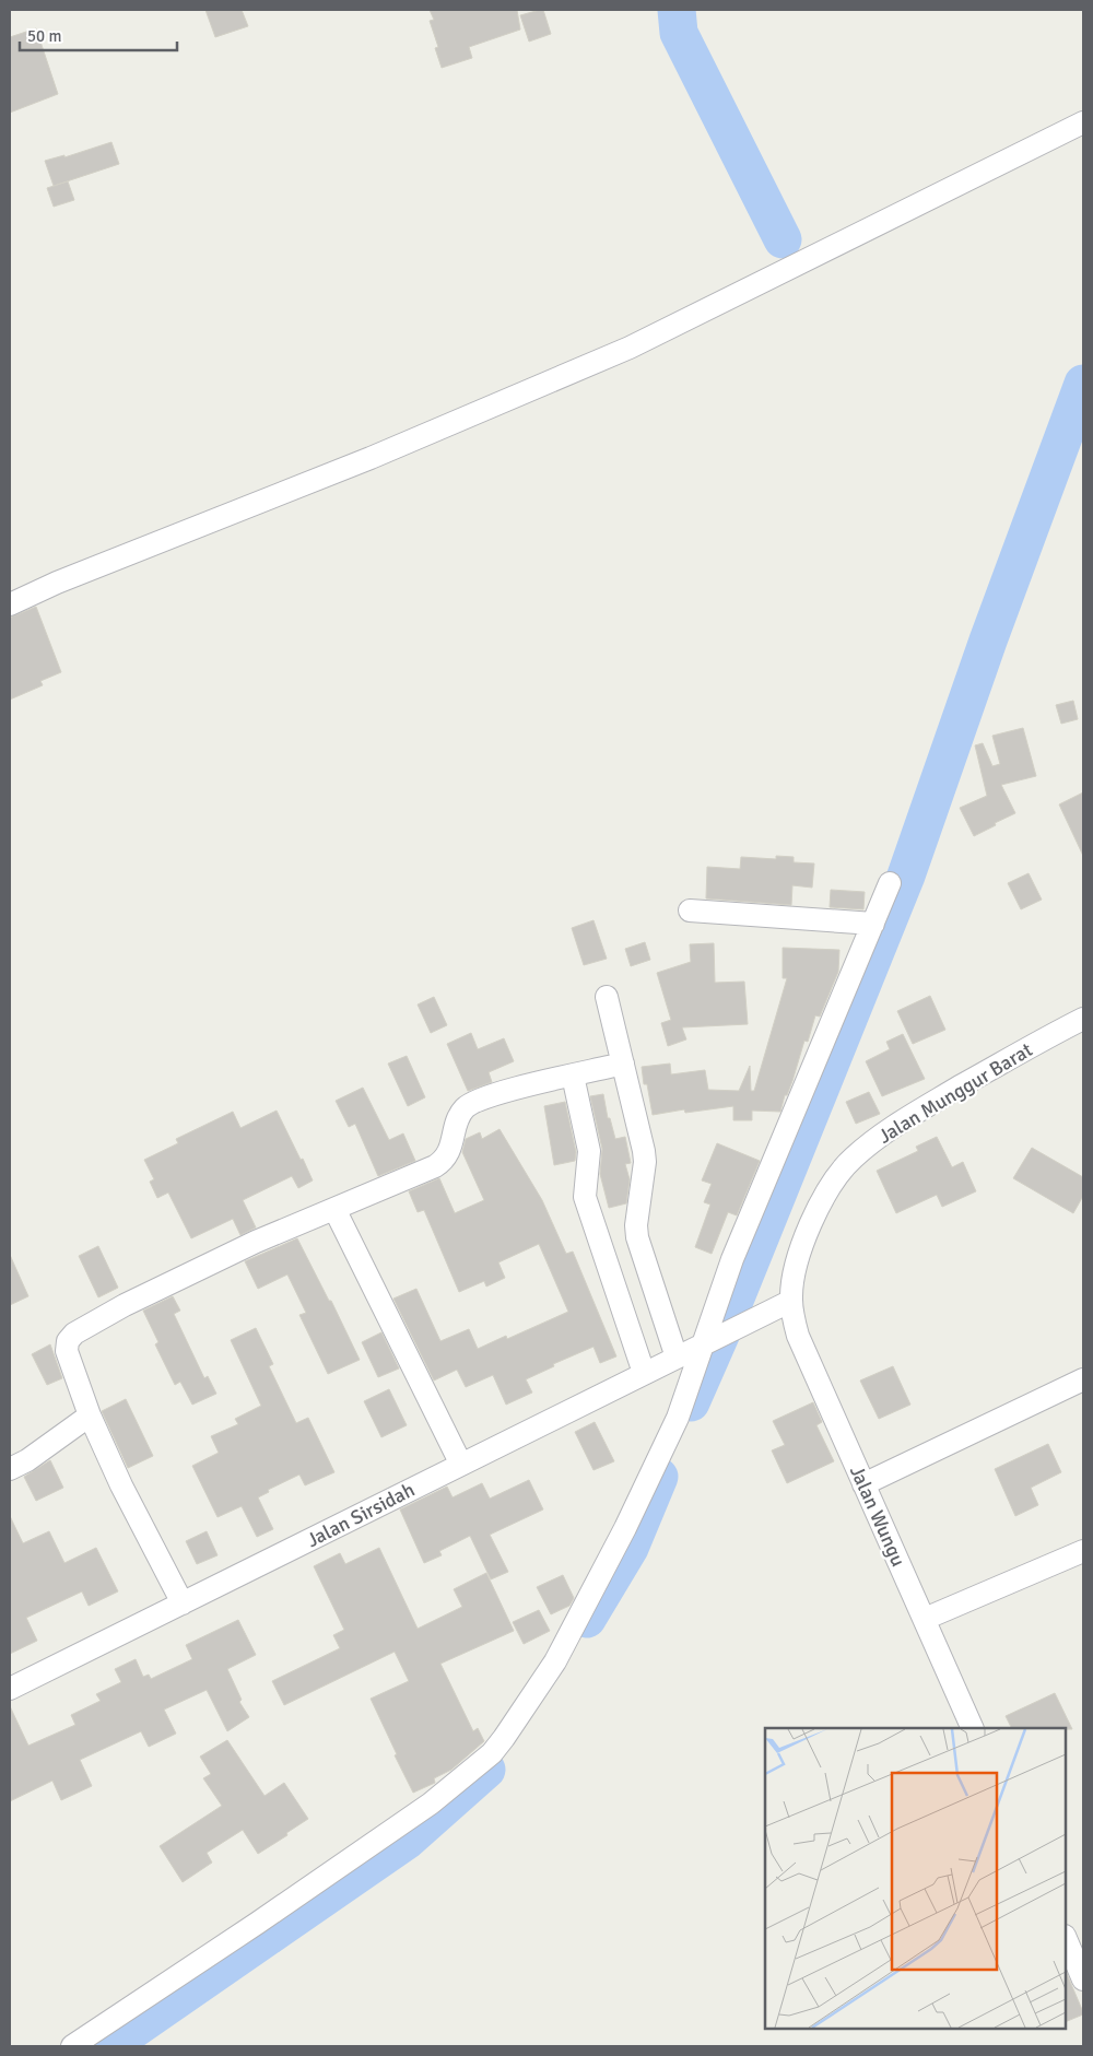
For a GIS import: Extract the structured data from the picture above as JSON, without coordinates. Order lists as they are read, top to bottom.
{
  "streets": {
    "street": ["Jalan Munggur Barat", "Jalan Sirsidah", "Jalan Wungu"]
  },
  "crossings": [
    ["Jalan Munggur Barat", "Jalan Sirsidah"],
    ["Jalan Munggur Barat", "Jalan Wungu"],
    ["Jalan Sirsidah", "Jalan Wungu"]
  ],
  "scale_bar": "50 m"
}
